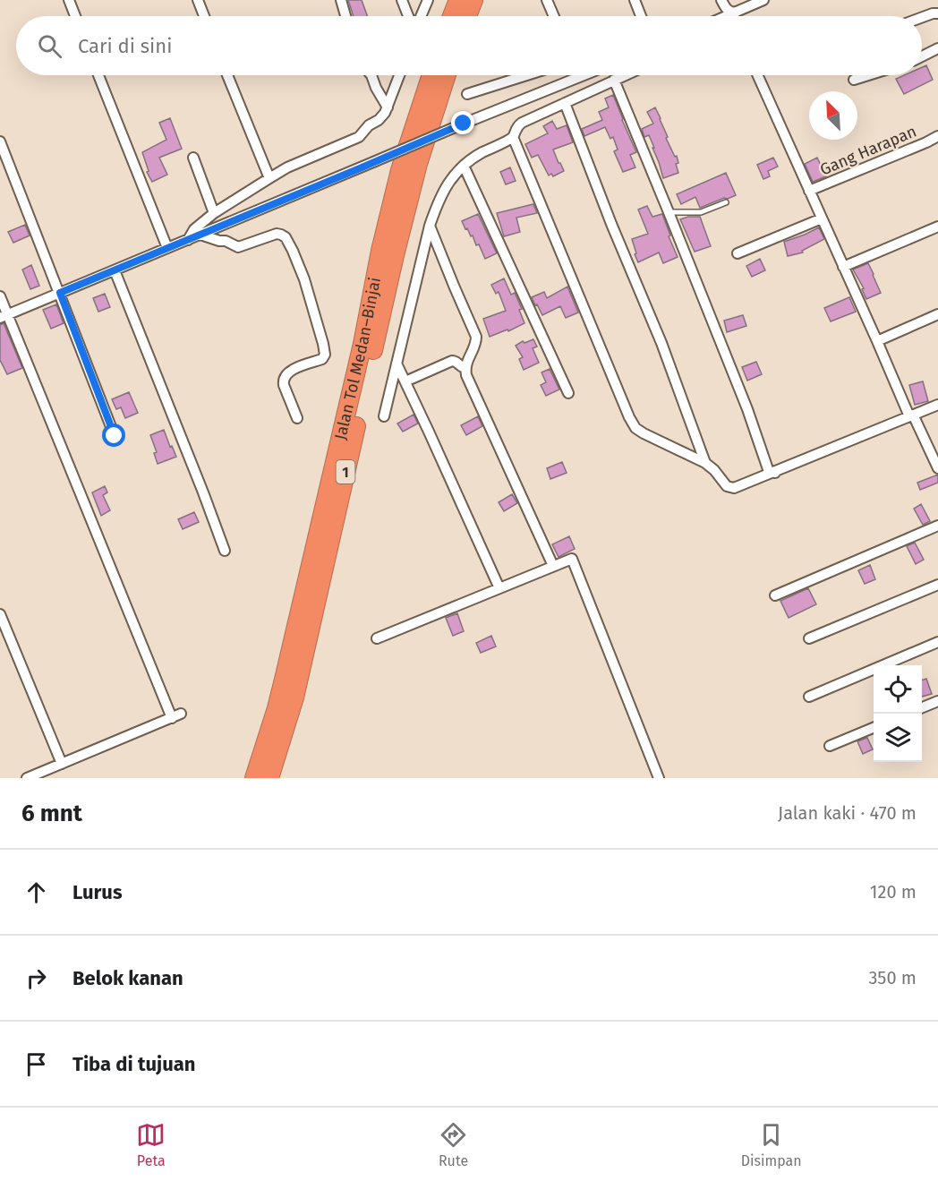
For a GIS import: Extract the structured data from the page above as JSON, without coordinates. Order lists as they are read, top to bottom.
{
  "streets": {
    "highway": ["Jalan Tol Medan–Binjai", "1"],
    "street": ["Gang Harapan"]
  },
  "north": "top left",
  "page": {
    "search": "Cari di sini",
    "heading": ["6 mnt", "Jalan kaki · 470 m"],
    "list": [
      ["Lurus", "120 m"],
      ["Belok kanan", "350 m"],
      "Tiba di tujuan"
    ],
    "nav": ["Peta", "Rute", "Disimpan"]
  }
}
